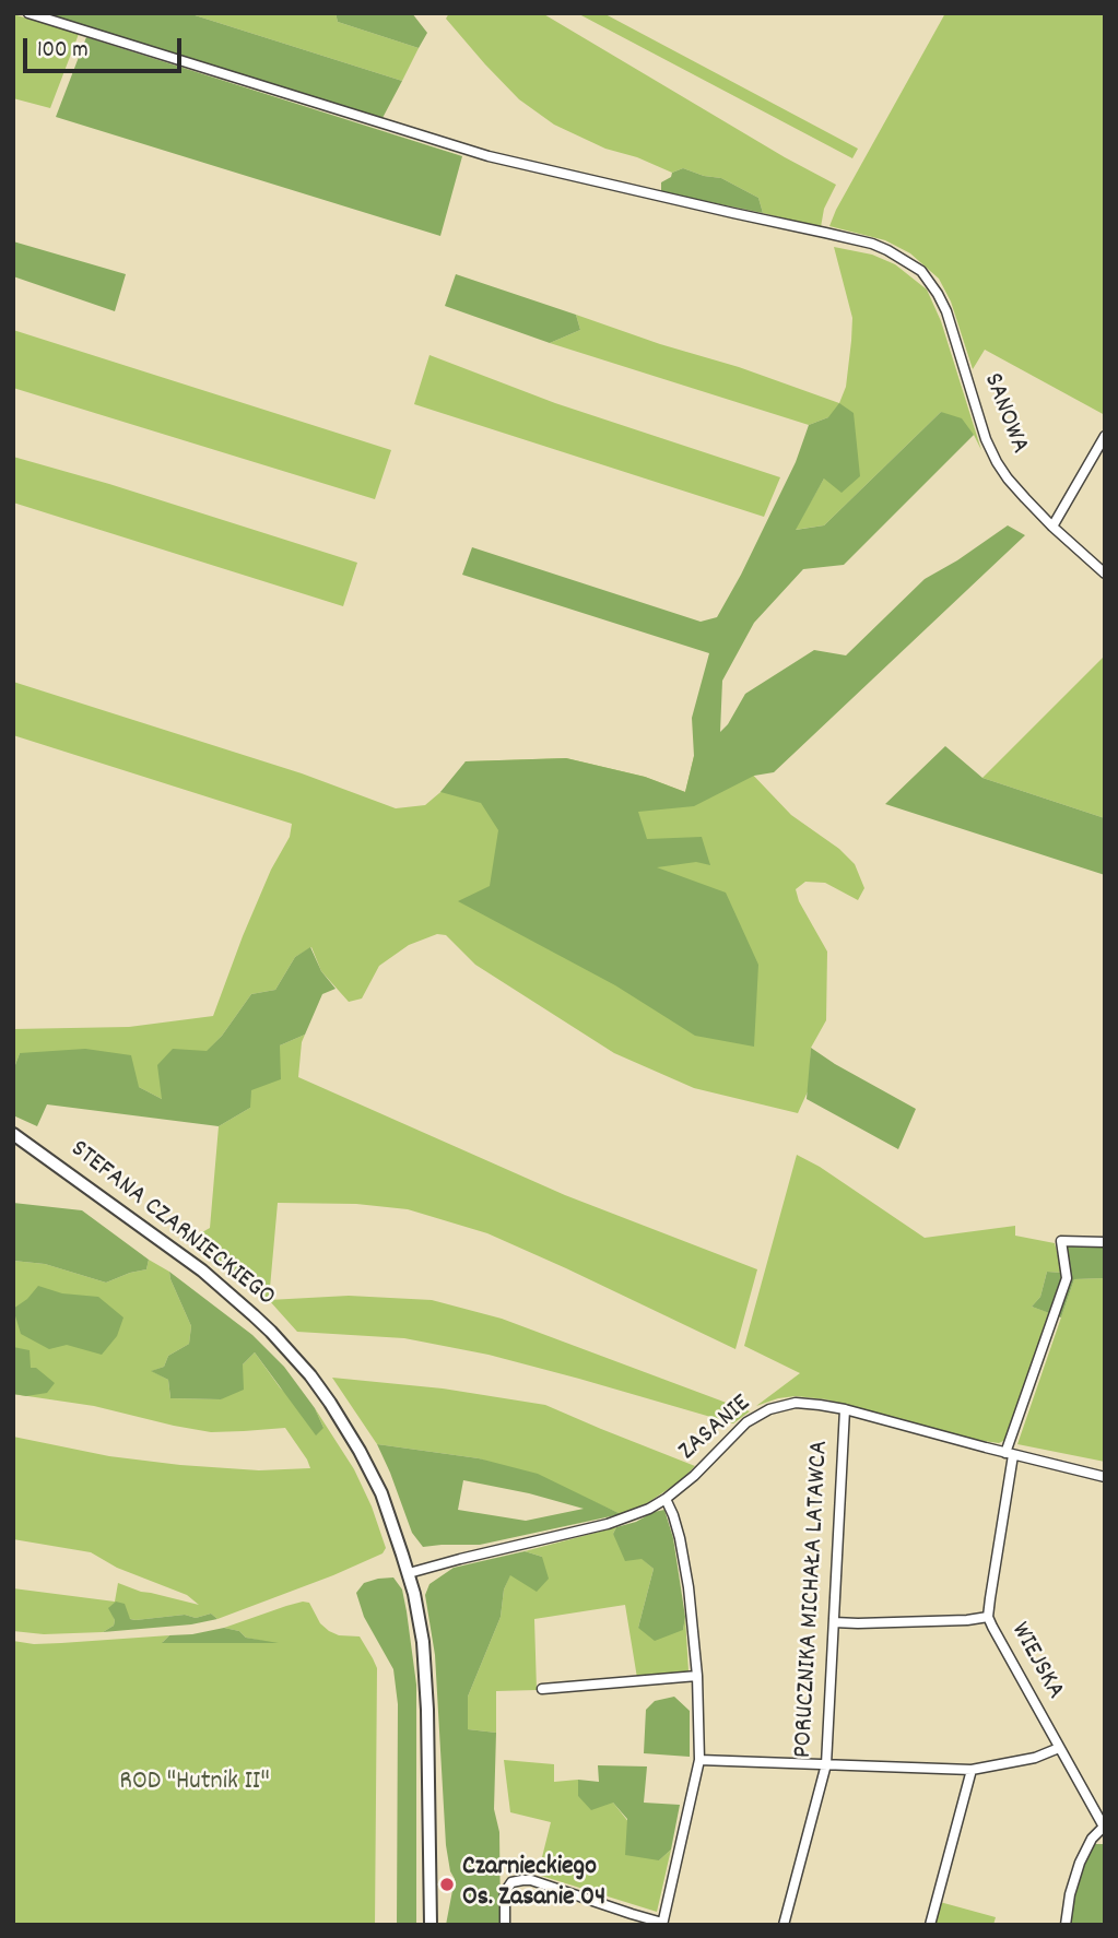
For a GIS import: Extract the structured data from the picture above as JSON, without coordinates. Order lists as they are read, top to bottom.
{
  "streets": {
    "street": [
      "SANOWA",
      "STEFANA CZARNIECKIEGO",
      "ZASANIE",
      "PORUCZNIKA MICHAŁA LATAWCA",
      "WIEJSKA"
    ]
  },
  "crossings": [
    ["STEFANA CZARNIECKIEGO", "ZASANIE"],
    ["ZASANIE", "PORUCZNIKA MICHAŁA LATAWCA"],
    ["ZASANIE", "WIEJSKA"]
  ],
  "parks": ["ROD \"Hutnik II\""],
  "places": ["Czarnieckiego Os. Zasanie 04"],
  "scale_bar": "100 m"
}
